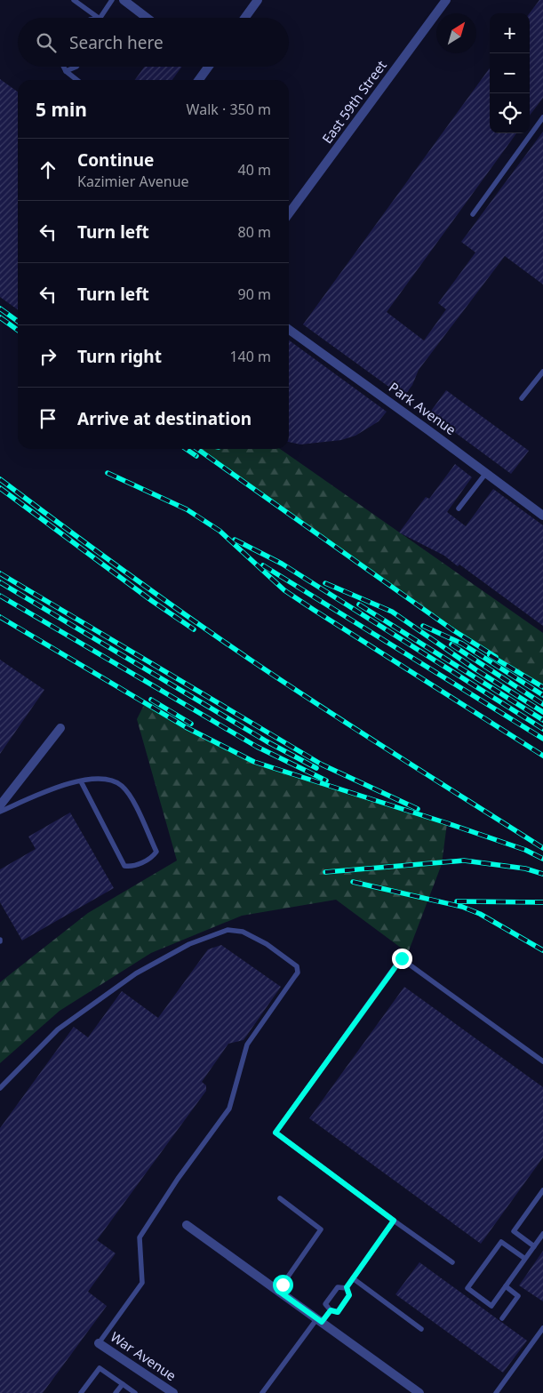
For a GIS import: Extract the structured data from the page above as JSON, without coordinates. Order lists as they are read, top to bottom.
{
  "streets": {
    "street": ["East 59th Street", "Park Avenue", "War Avenue"]
  },
  "north": "top right",
  "page": {
    "map_buttons": ["+", "−"],
    "search": "Search here",
    "heading": ["5 min", "Walk · 350 m"],
    "list": [
      ["Continue", "Kazimier Avenue", "40 m"],
      ["Turn left", "80 m"],
      ["Turn left", "90 m"],
      ["Turn right", "140 m"],
      "Arrive at destination"
    ]
  }
}
